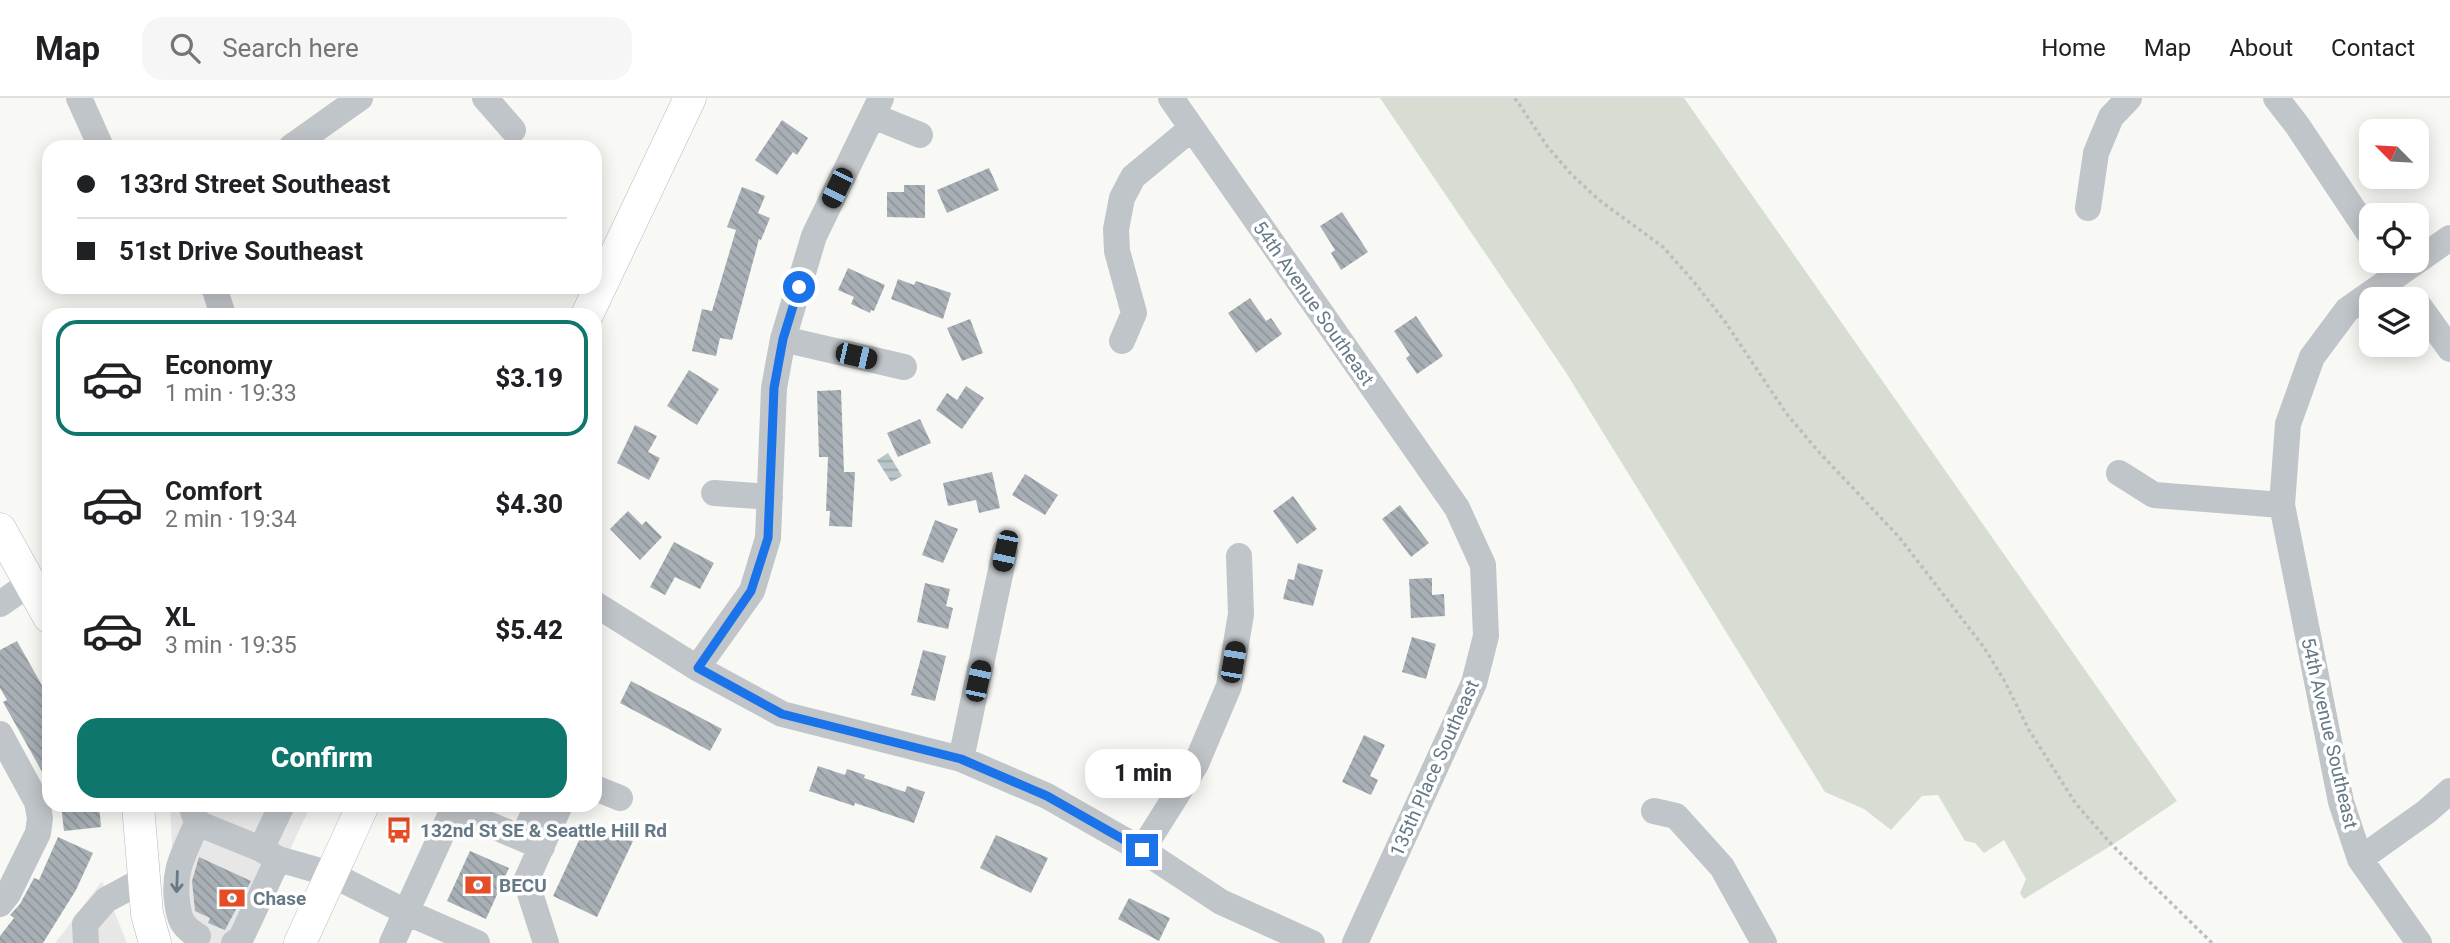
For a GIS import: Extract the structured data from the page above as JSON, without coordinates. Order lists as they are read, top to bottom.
{
  "streets": {
    "street": ["54th Avenue Southeast", "135th Place Southeast"]
  },
  "crossings": [
    ["54th Avenue Southeast", "135th Place Southeast"]
  ],
  "places": {
    "bus stop": ["132nd St SE & Seattle Hill Rd"],
    "bank": ["BECU", "Chase"]
  },
  "north": "top left",
  "page": {
    "header": "Map",
    "search": "Search here",
    "nav": [
      "Home",
      "Map",
      "About",
      "Contact"
    ],
    "banner": ["133rd Street Southeast", "51st Drive Southeast"],
    "list": [
      {
        "name": "Economy",
        "note": "1 min · 19:33",
        "value": "$3.19"
      },
      {
        "name": "Comfort",
        "note": "2 min · 19:34",
        "value": "$4.30"
      },
      {
        "name": "XL",
        "note": "3 min · 19:35",
        "value": "$5.42"
      }
    ],
    "buttons": "Confirm",
    "bubble": "1 min"
  }
}
